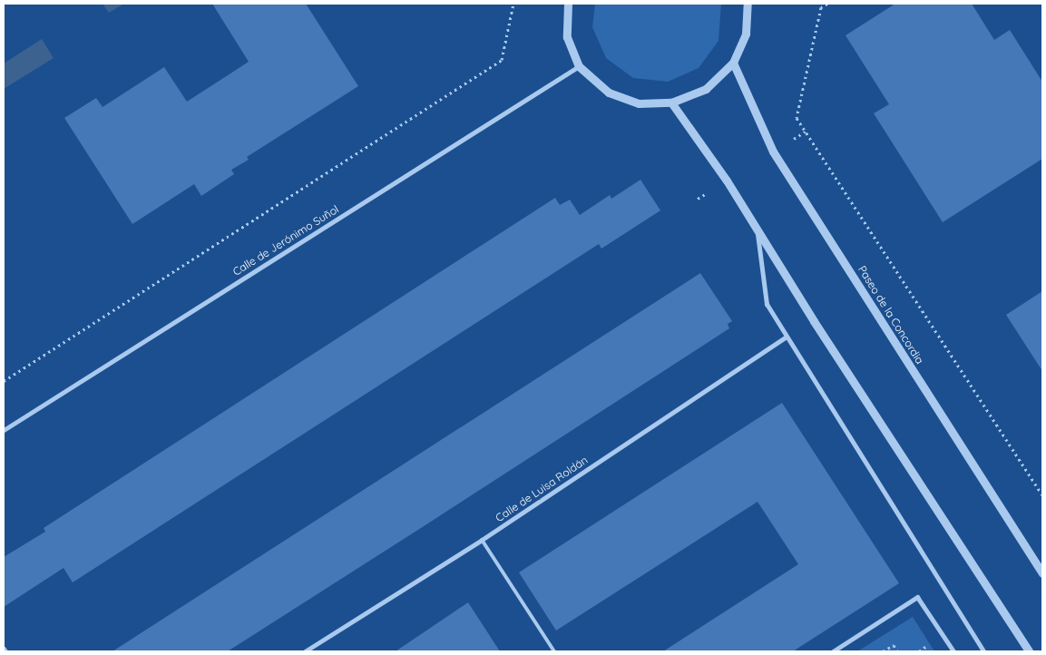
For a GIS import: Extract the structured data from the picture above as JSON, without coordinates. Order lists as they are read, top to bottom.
{
  "streets": {
    "street": ["Calle de Jerónimo Suñol", "Paseo de la Concordia", "Calle de Luisa Roldán"]
  }
}
